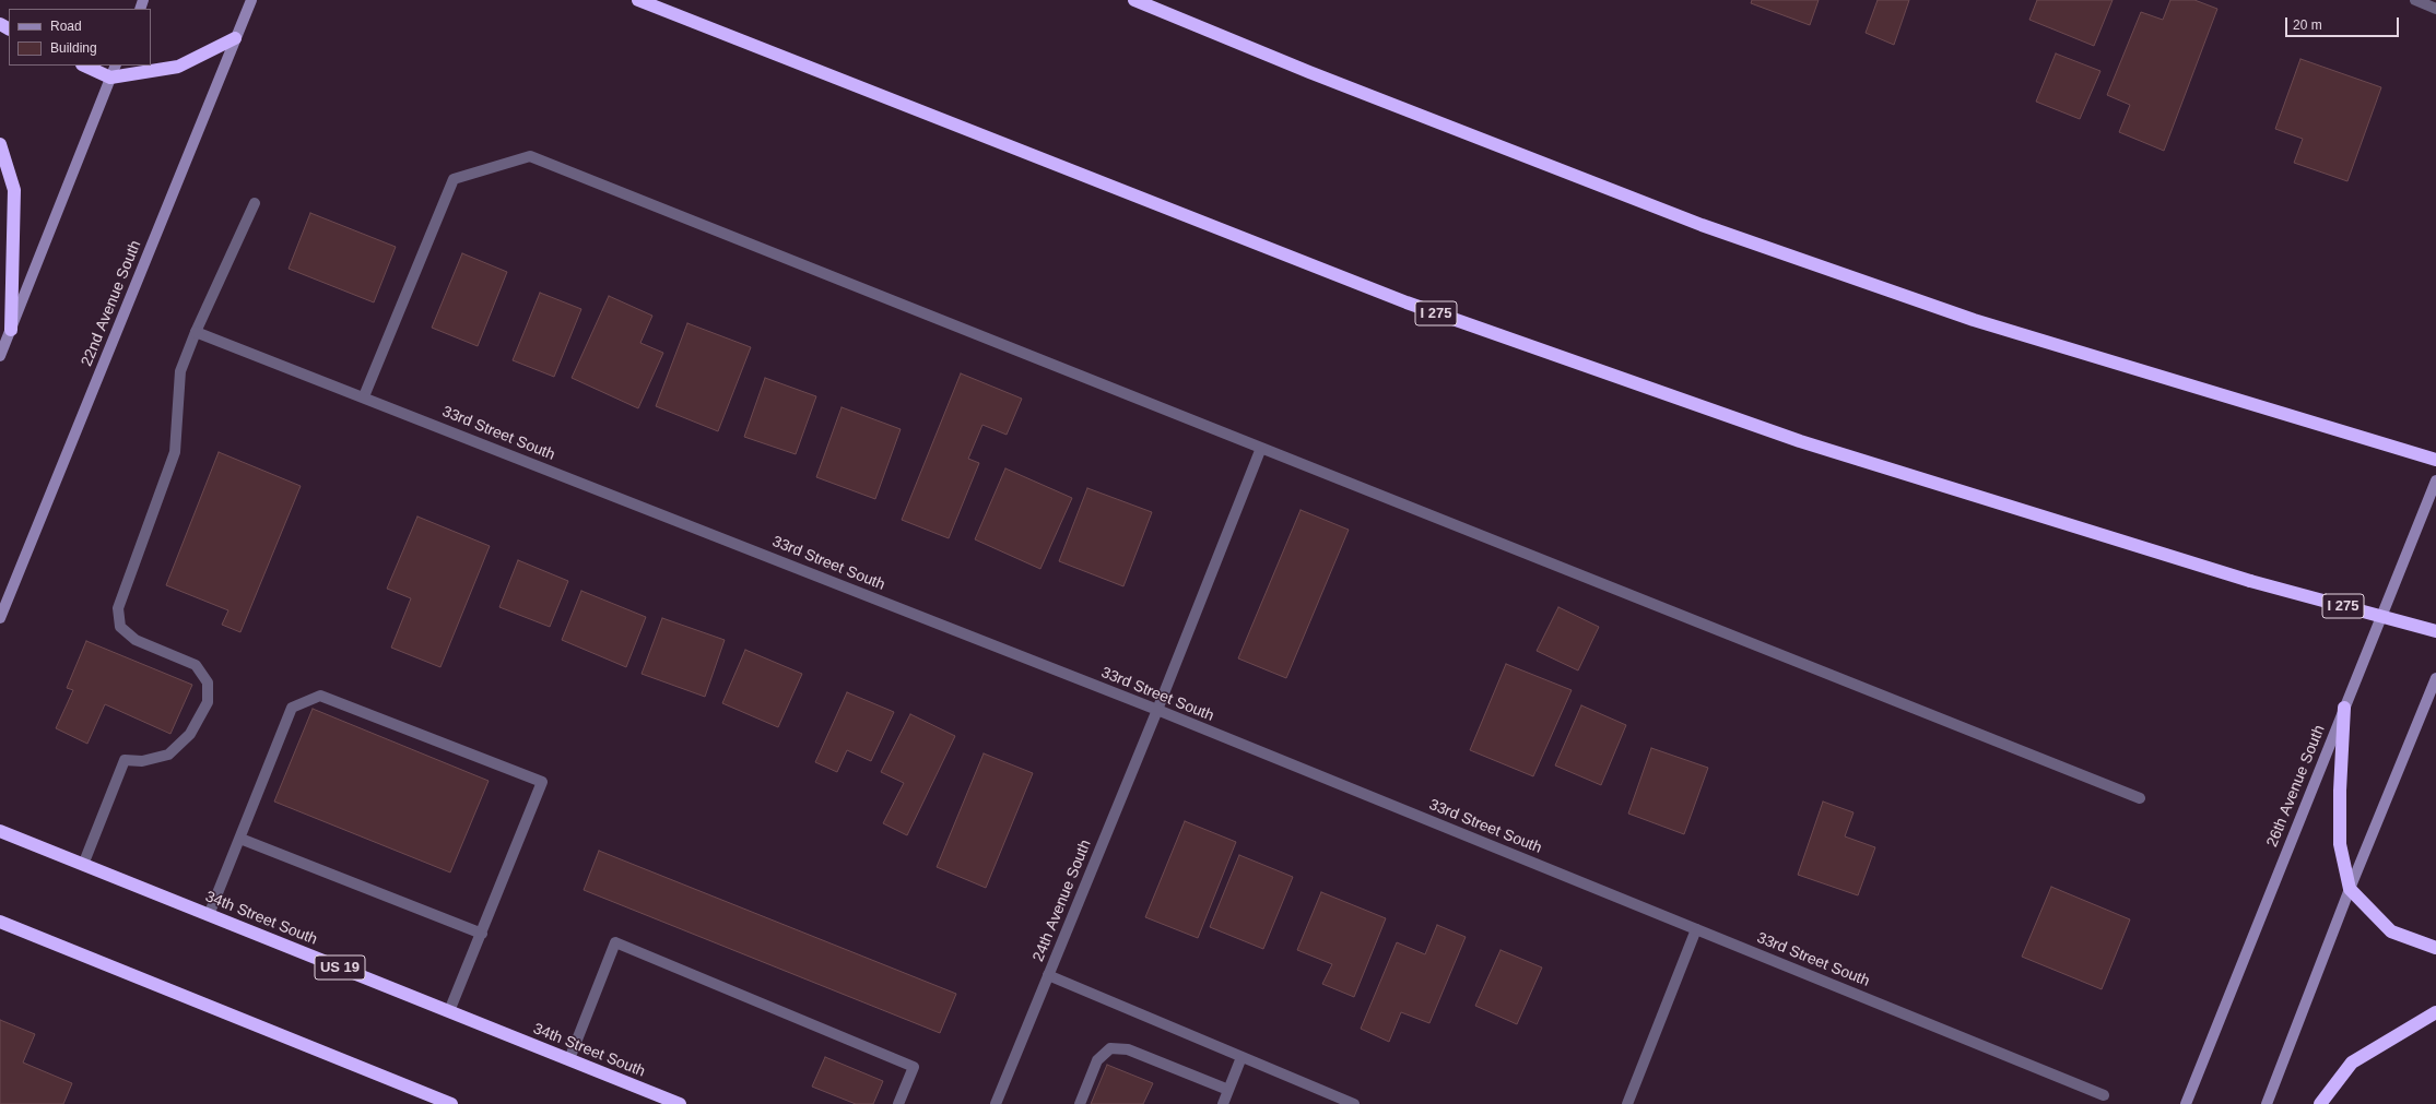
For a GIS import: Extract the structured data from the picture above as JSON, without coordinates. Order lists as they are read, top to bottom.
{
  "streets": {
    "highway": ["I 275", "34th Street South", "US 19"],
    "main road": ["22nd Avenue South", "26th Avenue South"],
    "street": ["33rd Street South", "24th Avenue South"]
  },
  "crossings": [
    ["33rd Street South", "24th Avenue South"]
  ],
  "legend": ["Road", "Building"],
  "scale_bar": "20 m"
}
